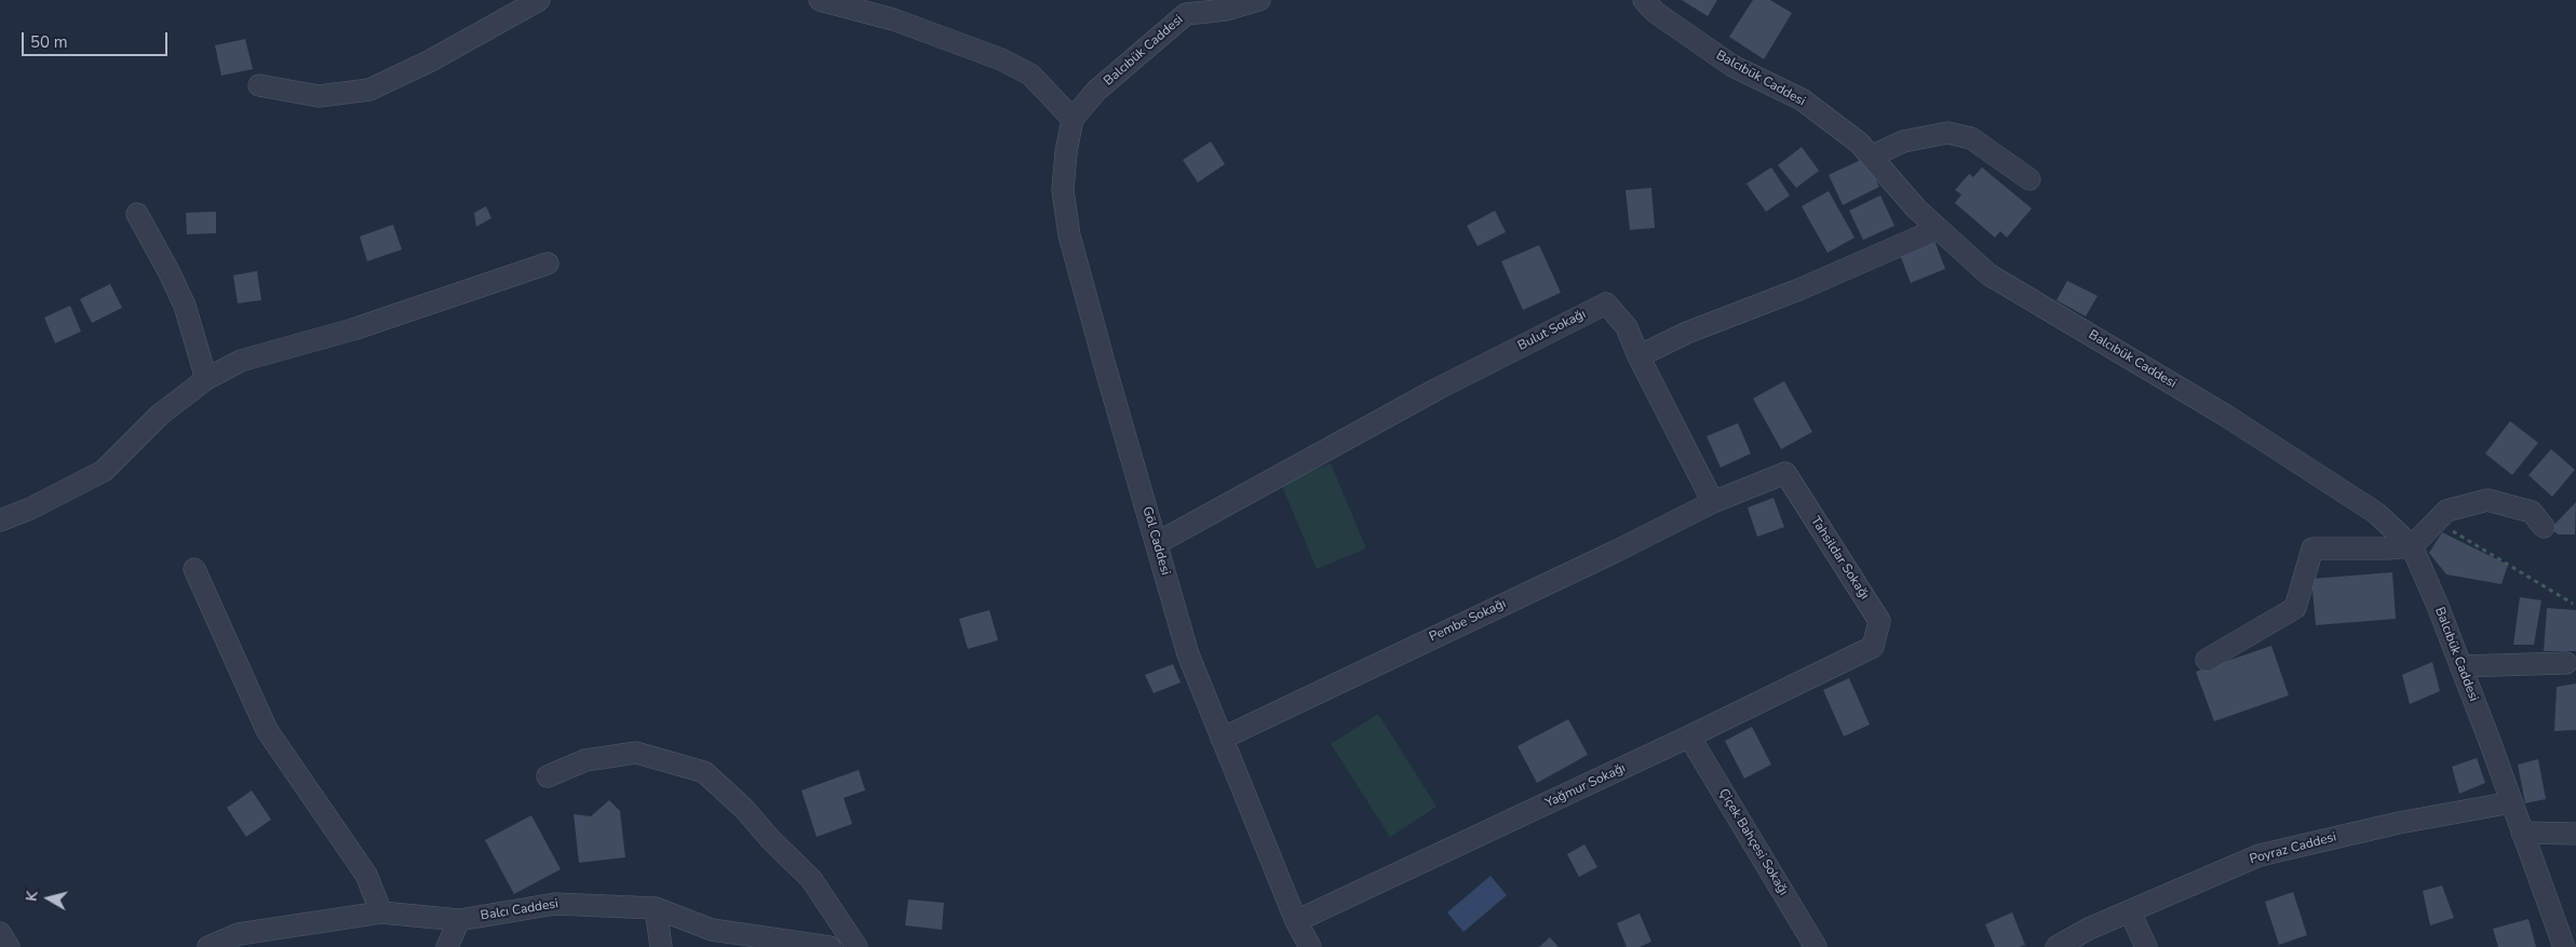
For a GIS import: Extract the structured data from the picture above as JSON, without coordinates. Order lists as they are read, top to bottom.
{
  "streets": {
    "street": [
      "Balcıbük Caddesi",
      "Bulut Sokağı",
      "Göl Caddesi",
      "Tahsildar Sokağı",
      "Pembe Sokağı",
      "Yağmur Sokağı",
      "Çiçek Bahçesi Sokağı",
      "Poyraz Caddesi",
      "Balcı Caddesi"
    ]
  },
  "crossings": [
    ["Balcıbük Caddesi", "Göl Caddesi"],
    ["Balcıbük Caddesi", "Poyraz Caddesi"],
    ["Bulut Sokağı", "Göl Caddesi"],
    ["Göl Caddesi", "Pembe Sokağı"],
    ["Göl Caddesi", "Yağmur Sokağı"],
    ["Tahsildar Sokağı", "Pembe Sokağı"],
    ["Tahsildar Sokağı", "Yağmur Sokağı"],
    ["Yağmur Sokağı", "Çiçek Bahçesi Sokağı"]
  ],
  "scale_bar": "50 m",
  "north": "left"
}
